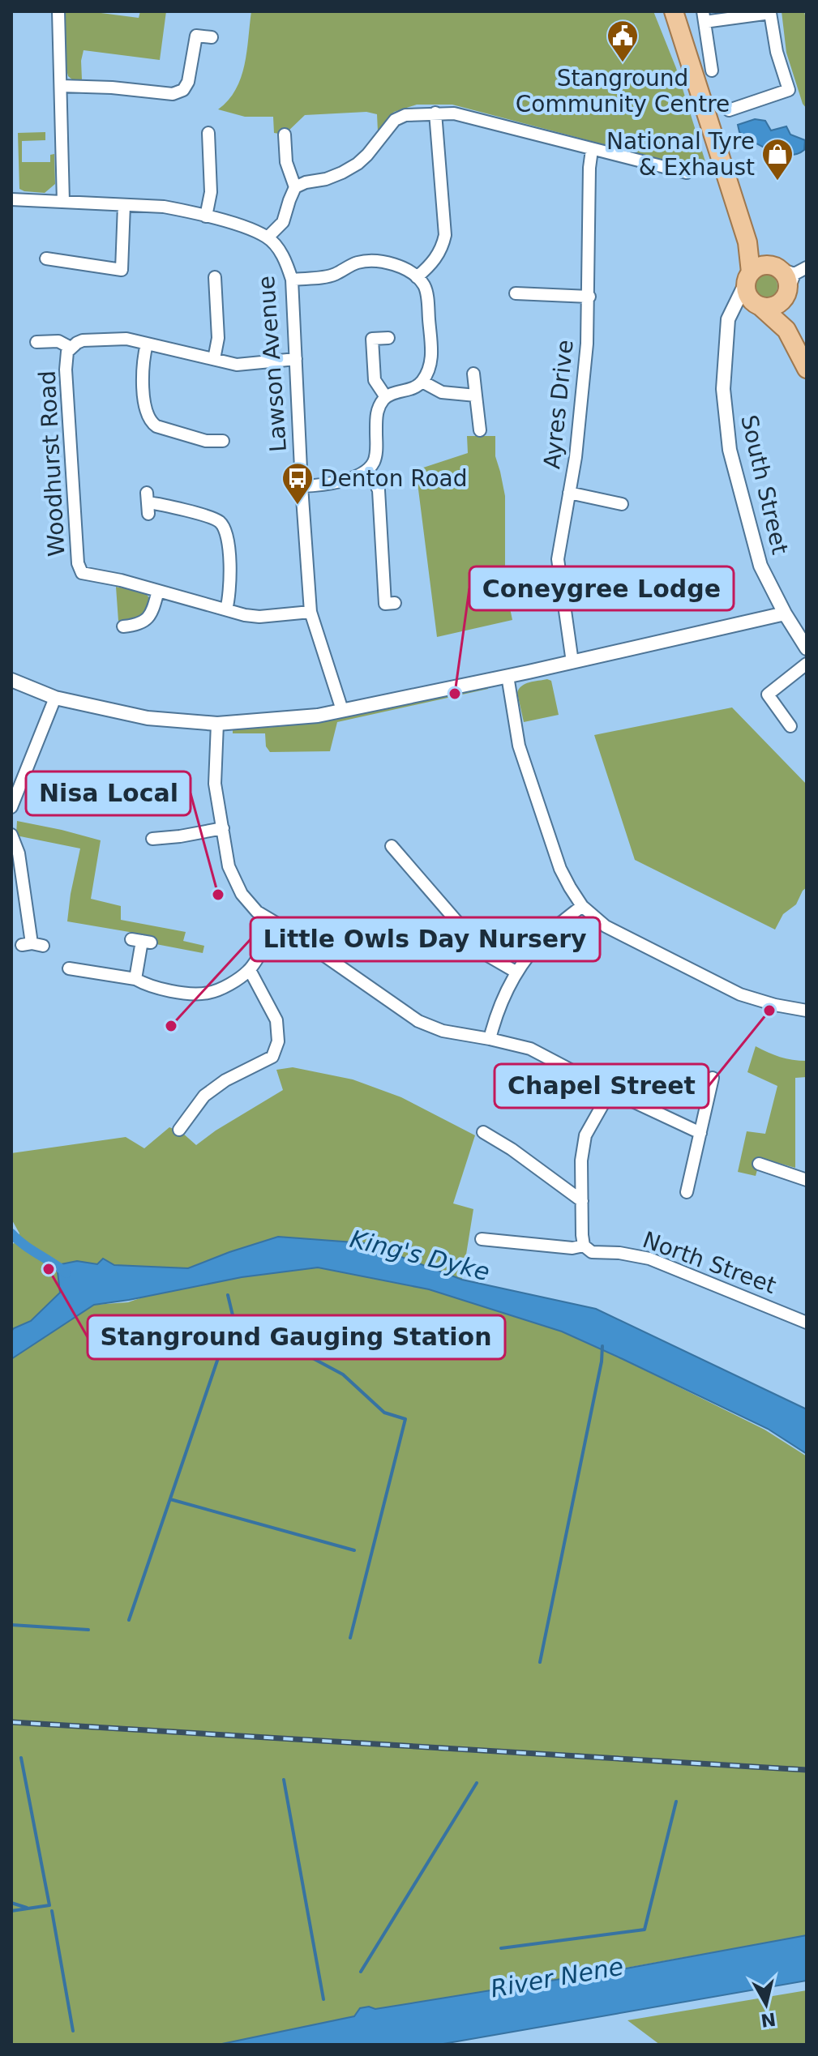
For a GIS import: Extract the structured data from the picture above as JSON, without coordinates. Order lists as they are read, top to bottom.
{
  "streets": {
    "street": [
      "Lawson Avenue",
      "Ayres Drive",
      "Woodhurst Road",
      "South Street",
      "North Street"
    ]
  },
  "crossings": [
    ["Lawson Avenue", "Woodhurst Road"]
  ],
  "water": ["King's Dyke", "River Nene"],
  "places": {
    "public building": ["Stanground Community Centre"],
    "shop": ["National Tyre & Exhaust"],
    "bus stop": ["Denton Road"],
    "other": [
      "Coneygree Lodge",
      "Nisa Local",
      "Chapel Street",
      "Little Owls Day Nursery",
      "Stanground Gauging Station"
    ]
  },
  "north": "bottom"
}
